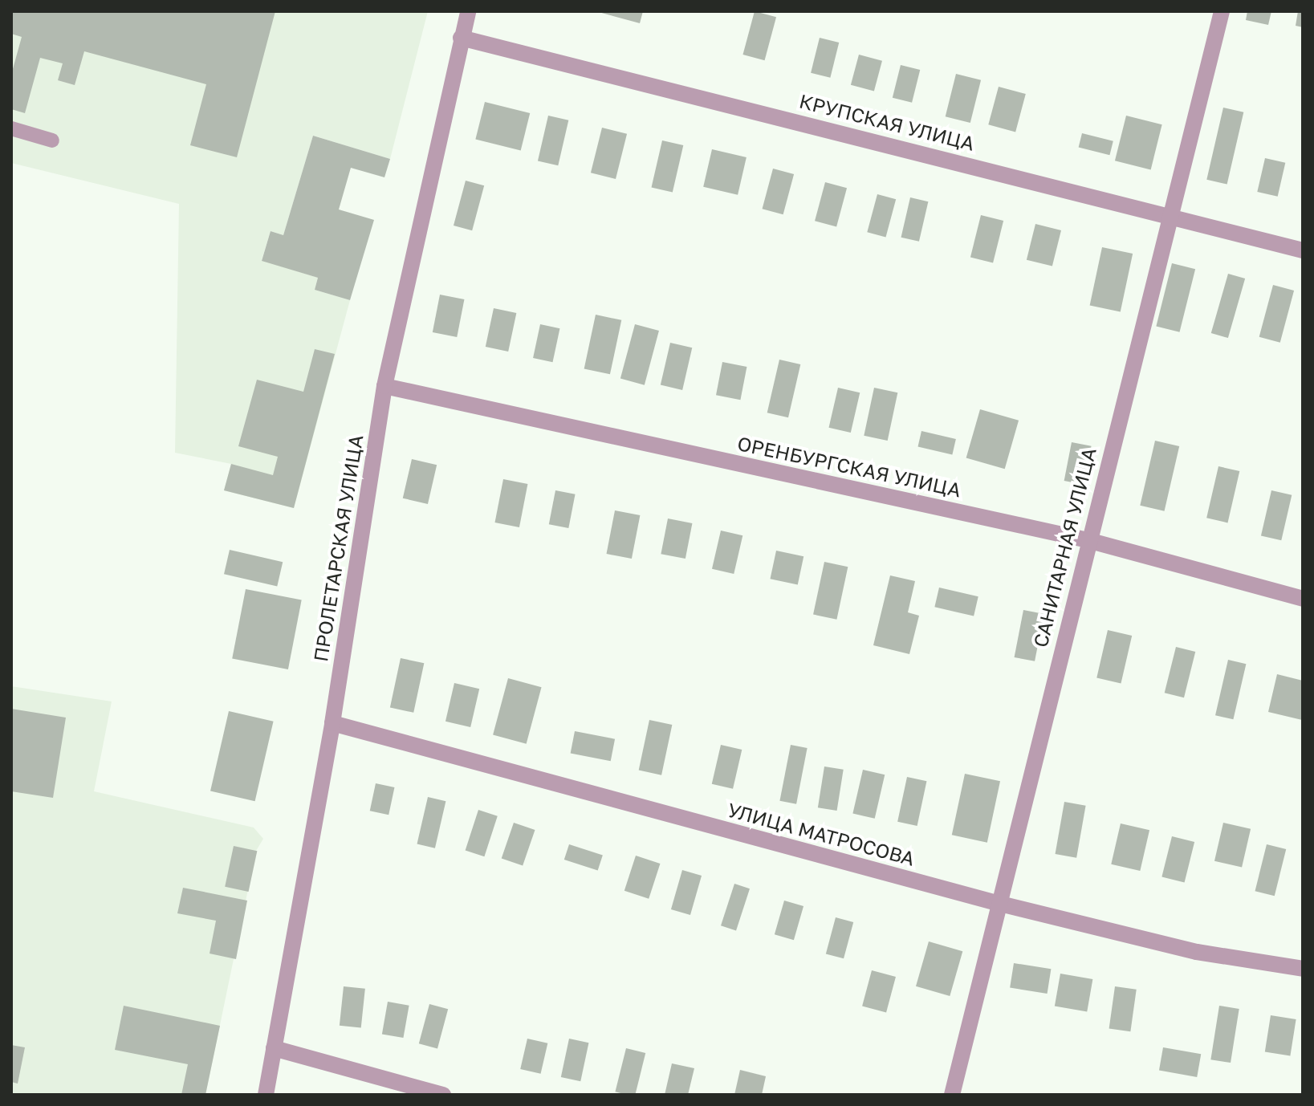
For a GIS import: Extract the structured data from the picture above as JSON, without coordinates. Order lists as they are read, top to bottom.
{
  "streets": {
    "street": [
      "КРУПСКАЯ УЛИЦА",
      "ОРЕНБУРГСКАЯ УЛИЦА",
      "САНИТАРНАЯ УЛИЦА",
      "ПРОЛЕТАРСКАЯ УЛИЦА",
      "УЛИЦА МАТРОСОВА"
    ]
  },
  "crossings": [
    ["КРУПСКАЯ УЛИЦА", "САНИТАРНАЯ УЛИЦА"],
    ["КРУПСКАЯ УЛИЦА", "ПРОЛЕТАРСКАЯ УЛИЦА"],
    ["ОРЕНБУРГСКАЯ УЛИЦА", "САНИТАРНАЯ УЛИЦА"],
    ["ОРЕНБУРГСКАЯ УЛИЦА", "ПРОЛЕТАРСКАЯ УЛИЦА"],
    ["САНИТАРНАЯ УЛИЦА", "УЛИЦА МАТРОСОВА"],
    ["ПРОЛЕТАРСКАЯ УЛИЦА", "УЛИЦА МАТРОСОВА"]
  ]
}
